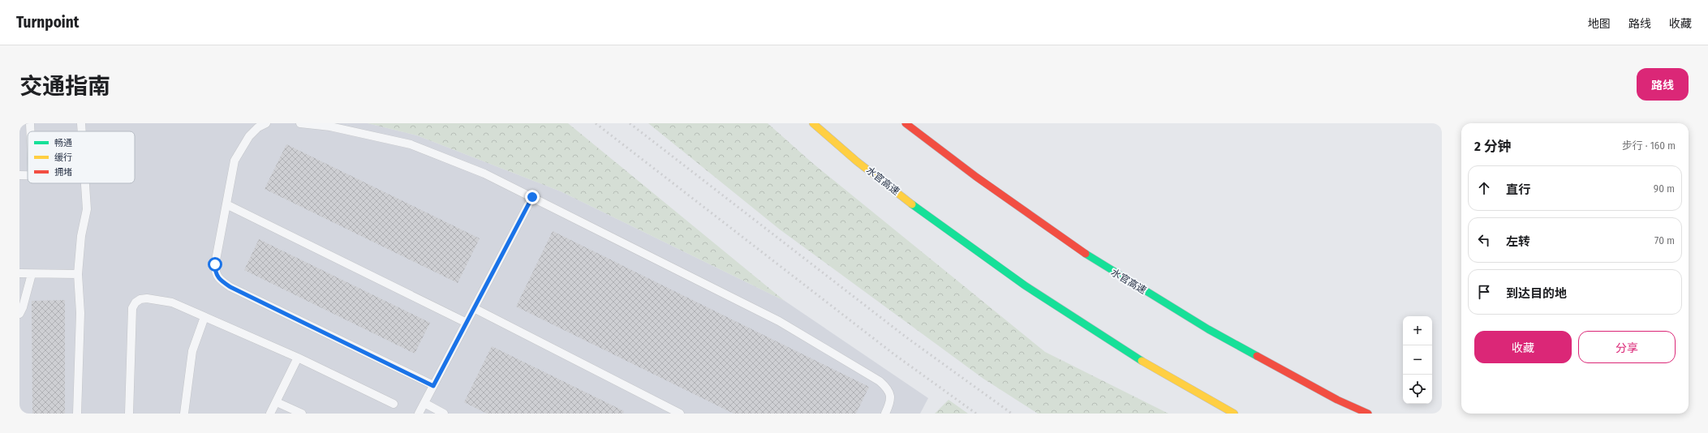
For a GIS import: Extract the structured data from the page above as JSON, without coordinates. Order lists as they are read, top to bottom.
{
  "streets": {
    "highway": ["水官高速"]
  },
  "legend": ["畅通", "缓行", "拥堵"],
  "page": {
    "header": "Turnpoint",
    "nav": ["地图", "路线", "收藏"],
    "title": "交通指南",
    "buttons": [
      "路线",
      ["收藏", "分享"]
    ],
    "heading": ["2 分钟", "步行 · 160 m"],
    "list": [
      ["直行", "90 m"],
      ["左转", "70 m"],
      "到达目的地"
    ],
    "map_buttons": ["+", "−"]
  }
}
